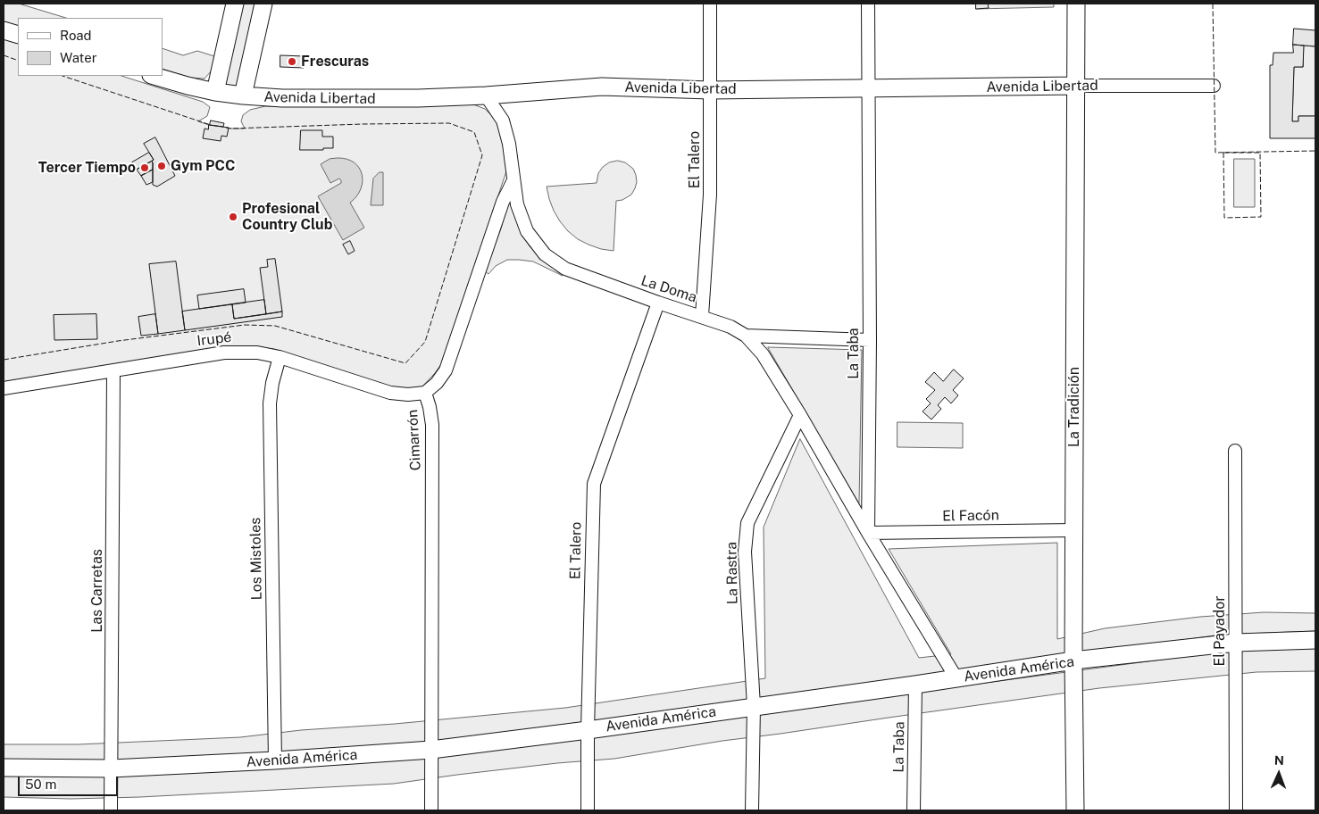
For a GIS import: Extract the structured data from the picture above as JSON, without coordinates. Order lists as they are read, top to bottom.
{
  "streets": {
    "street": [
      "Avenida Libertad",
      "El Talero",
      "La Doma",
      "Irupé",
      "La Taba",
      "La Tradición",
      "Cimarrón",
      "El Facón",
      "Los Mistoles",
      "La Rastra",
      "Las Carretas",
      "El Payador",
      "Avenida América"
    ]
  },
  "crossings": [
    ["Avenida Libertad", "El Talero"],
    ["Avenida Libertad", "La Taba"],
    ["Avenida Libertad", "La Tradición"],
    ["El Talero", "La Doma"],
    ["El Talero", "Avenida América"],
    ["La Doma", "La Taba"],
    ["La Doma", "Cimarrón"],
    ["Irupé", "Cimarrón"],
    ["Irupé", "Los Mistoles"],
    ["Irupé", "Las Carretas"],
    ["La Taba", "El Facón"],
    ["La Taba", "Avenida América"],
    ["La Tradición", "El Facón"],
    ["La Tradición", "Avenida América"],
    ["Cimarrón", "Avenida América"],
    ["Los Mistoles", "Avenida América"],
    ["La Rastra", "Avenida América"],
    ["Las Carretas", "Avenida América"],
    ["El Payador", "Avenida América"]
  ],
  "places": [
    "Frescuras",
    "Gym PCC",
    "Tercer Tiempo",
    "Profesional Country Club"
  ],
  "legend": ["Road", "Water"],
  "scale_bar": "50 m",
  "north": "top"
}
